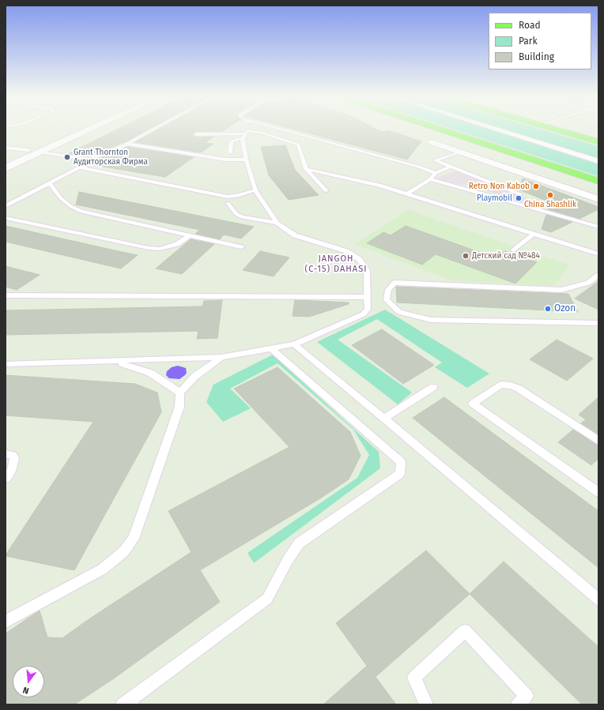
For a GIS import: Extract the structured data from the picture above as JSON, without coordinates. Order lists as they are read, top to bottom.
{
  "districts": ["JANGOH (C-15) DAHASI"],
  "places": [
    "Grant Thornton Аудиторская Фирма",
    "Retro Non Kabob",
    "China Shashlik",
    "Playmobil",
    "Детский сад №484",
    "Ozon"
  ],
  "legend": ["Road", "Park", "Building"],
  "north": "bottom"
}
